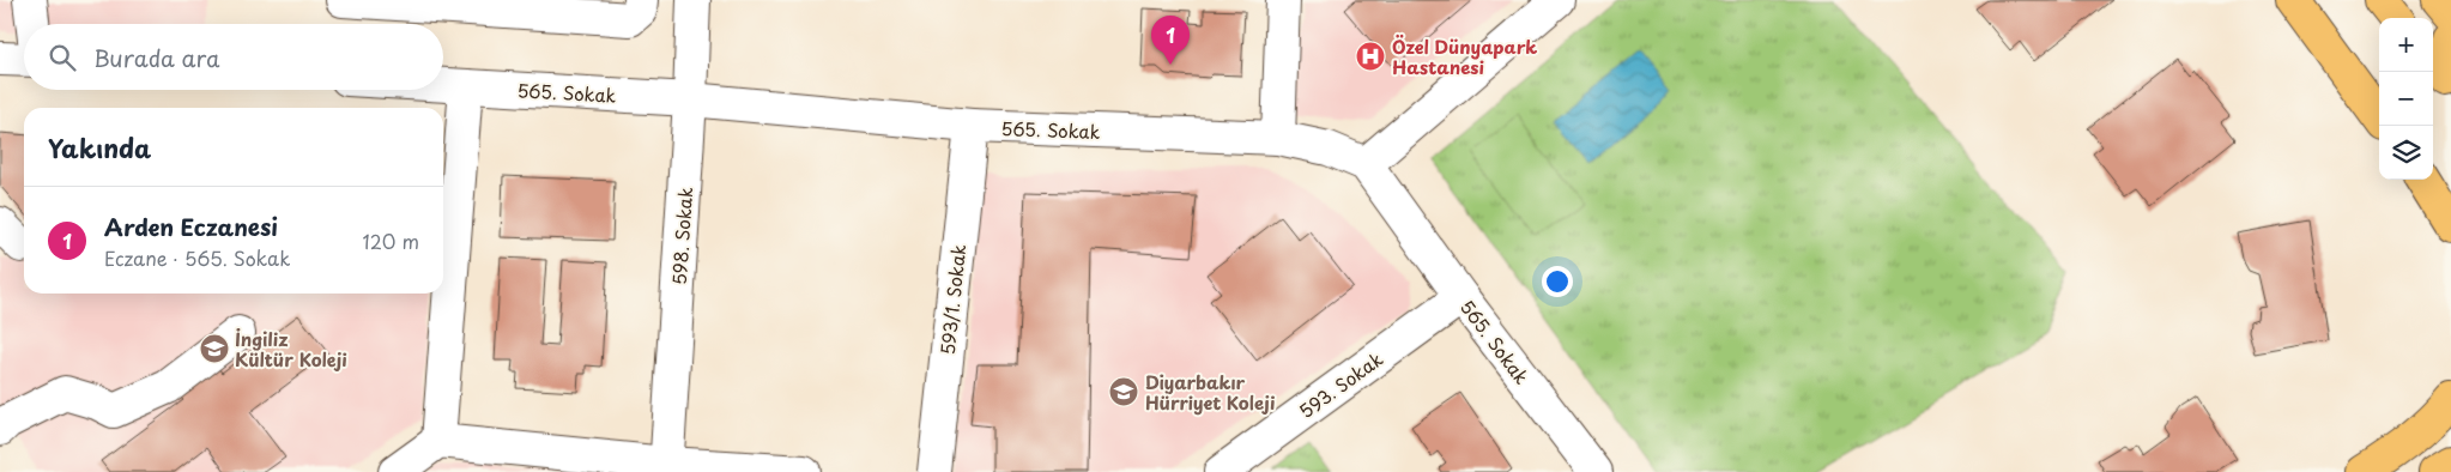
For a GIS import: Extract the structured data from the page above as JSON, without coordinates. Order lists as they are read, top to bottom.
{
  "streets": {
    "street": [
      "565. Sokak",
      "598. Sokak",
      "593/1. Sokak",
      "593. Sokak"
    ]
  },
  "crossings": [
    ["565. Sokak", "598. Sokak"],
    ["565. Sokak", "593/1. Sokak"],
    ["565. Sokak", "593. Sokak"]
  ],
  "places": {
    "hospital": ["Özel Dünyapark Hastanesi"],
    "school or university": ["İngiliz Kültür Koleji", "Diyarbakır Hürriyet Koleji"]
  },
  "page": {
    "pins": "1",
    "map_buttons": ["+", "−"],
    "search": "Burada ara",
    "heading": "Yakında",
    "list": [
      {
        "mark": "1",
        "name": "Arden Eczanesi",
        "note": "Eczane · 565. Sokak",
        "value": "120 m"
      }
    ]
  }
}
